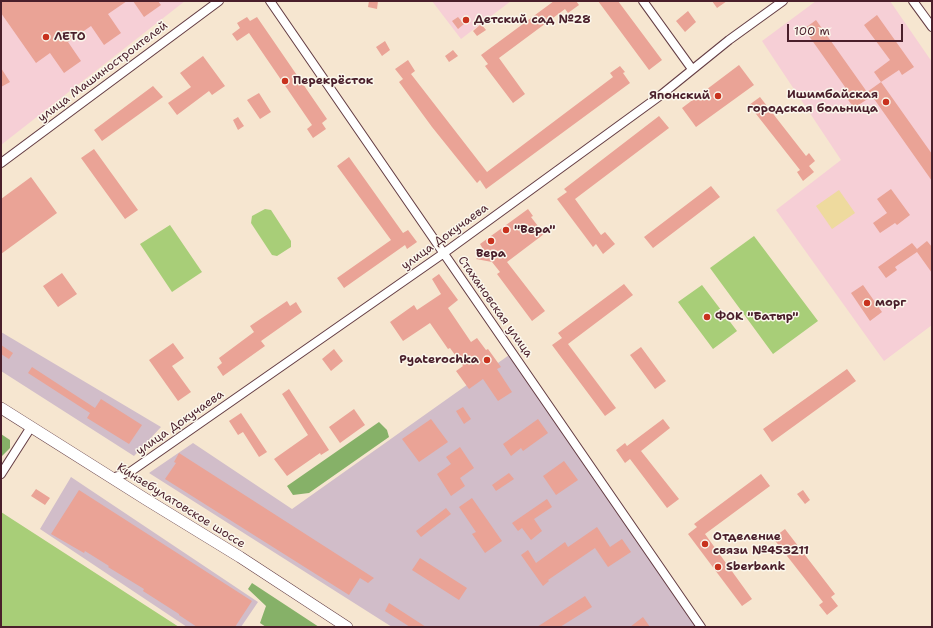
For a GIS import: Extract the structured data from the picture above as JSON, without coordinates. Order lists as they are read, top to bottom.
{
  "streets": {
    "main road": ["Кинзебулатовское шоссе"],
    "street": ["улица Машиностроителей", "улица Докучаева", "Стахановская улица"]
  },
  "crossings": [
    ["улица Докучаева", "Стахановская улица"],
    ["улица Докучаева", "Кинзебулатовское шоссе"]
  ],
  "places": [
    "Детский сад №28",
    "ЛЕТО",
    "Перекрёсток",
    "Японский",
    "Ишимбайская городская больница",
    "\"Вера\"",
    "Вера",
    "морг",
    "ФОК \"Батыр\"",
    "Pyaterochka",
    "Отделение связи №453211",
    "Sberbank"
  ],
  "scale_bar": "100 m"
}
